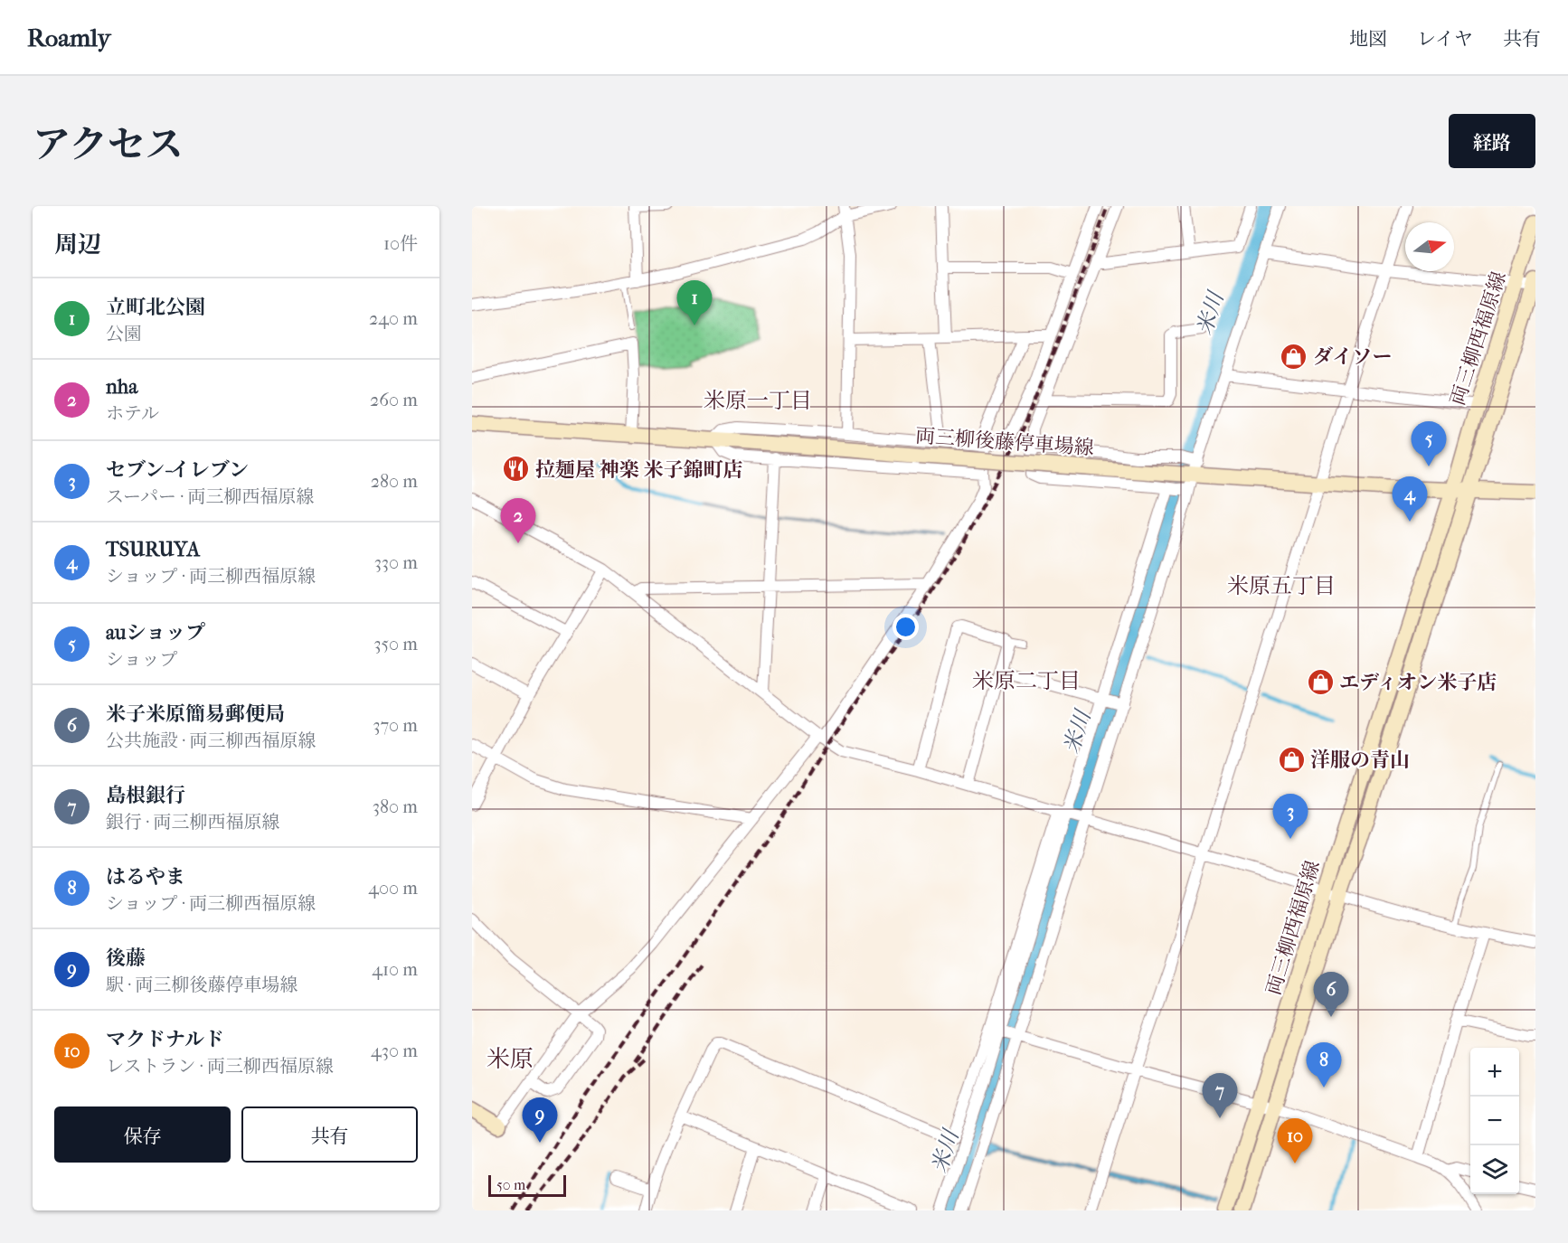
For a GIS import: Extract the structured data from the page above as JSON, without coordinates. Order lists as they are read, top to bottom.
{
  "streets": {
    "main road": ["両三柳西福原線", "両三柳後藤停車場線"]
  },
  "crossings": [
    ["両三柳西福原線", "両三柳後藤停車場線"]
  ],
  "districts": [
    "米原一丁目",
    "米原五丁目",
    "米原二丁目",
    "米原"
  ],
  "water": ["米川"],
  "places": {
    "shop": ["ダイソー", "エディオン米子店", "洋服の青山"],
    "restaurant": ["拉麺屋 神楽 米子錦町店"]
  },
  "scale_bar": "50 m",
  "north": "right",
  "page": {
    "header": "Roamly",
    "nav": ["地図", "レイヤ", "共有"],
    "title": "アクセス",
    "buttons": [
      "経路",
      ["保存", "共有"]
    ],
    "heading": ["周辺", "10件"],
    "list": [
      {
        "mark": "1",
        "name": "立町北公園",
        "note": "公園",
        "value": "240 m"
      },
      {
        "mark": "2",
        "name": "nha",
        "note": "ホテル",
        "value": "260 m"
      },
      {
        "mark": "3",
        "name": "セブン-イレブン",
        "note": "スーパー · 両三柳西福原線",
        "value": "280 m"
      },
      {
        "mark": "4",
        "name": "TSURUYA",
        "note": "ショップ · 両三柳西福原線",
        "value": "330 m"
      },
      {
        "mark": "5",
        "name": "auショップ",
        "note": "ショップ",
        "value": "350 m"
      },
      {
        "mark": "6",
        "name": "米子米原簡易郵便局",
        "note": "公共施設 · 両三柳西福原線",
        "value": "370 m"
      },
      {
        "mark": "7",
        "name": "島根銀行",
        "note": "銀行 · 両三柳西福原線",
        "value": "380 m"
      },
      {
        "mark": "8",
        "name": "はるやま",
        "note": "ショップ · 両三柳西福原線",
        "value": "400 m"
      },
      {
        "mark": "9",
        "name": "後藤",
        "note": "駅 · 両三柳後藤停車場線",
        "value": "410 m"
      },
      {
        "mark": "10",
        "name": "マクドナルド",
        "note": "レストラン · 両三柳西福原線",
        "value": "430 m"
      }
    ],
    "pins": [
      "1",
      "5",
      "4",
      "2",
      "3",
      "6",
      "8",
      "7",
      "9",
      "10"
    ],
    "map_buttons": ["+", "−"],
    "scale": "50 m"
  }
}
